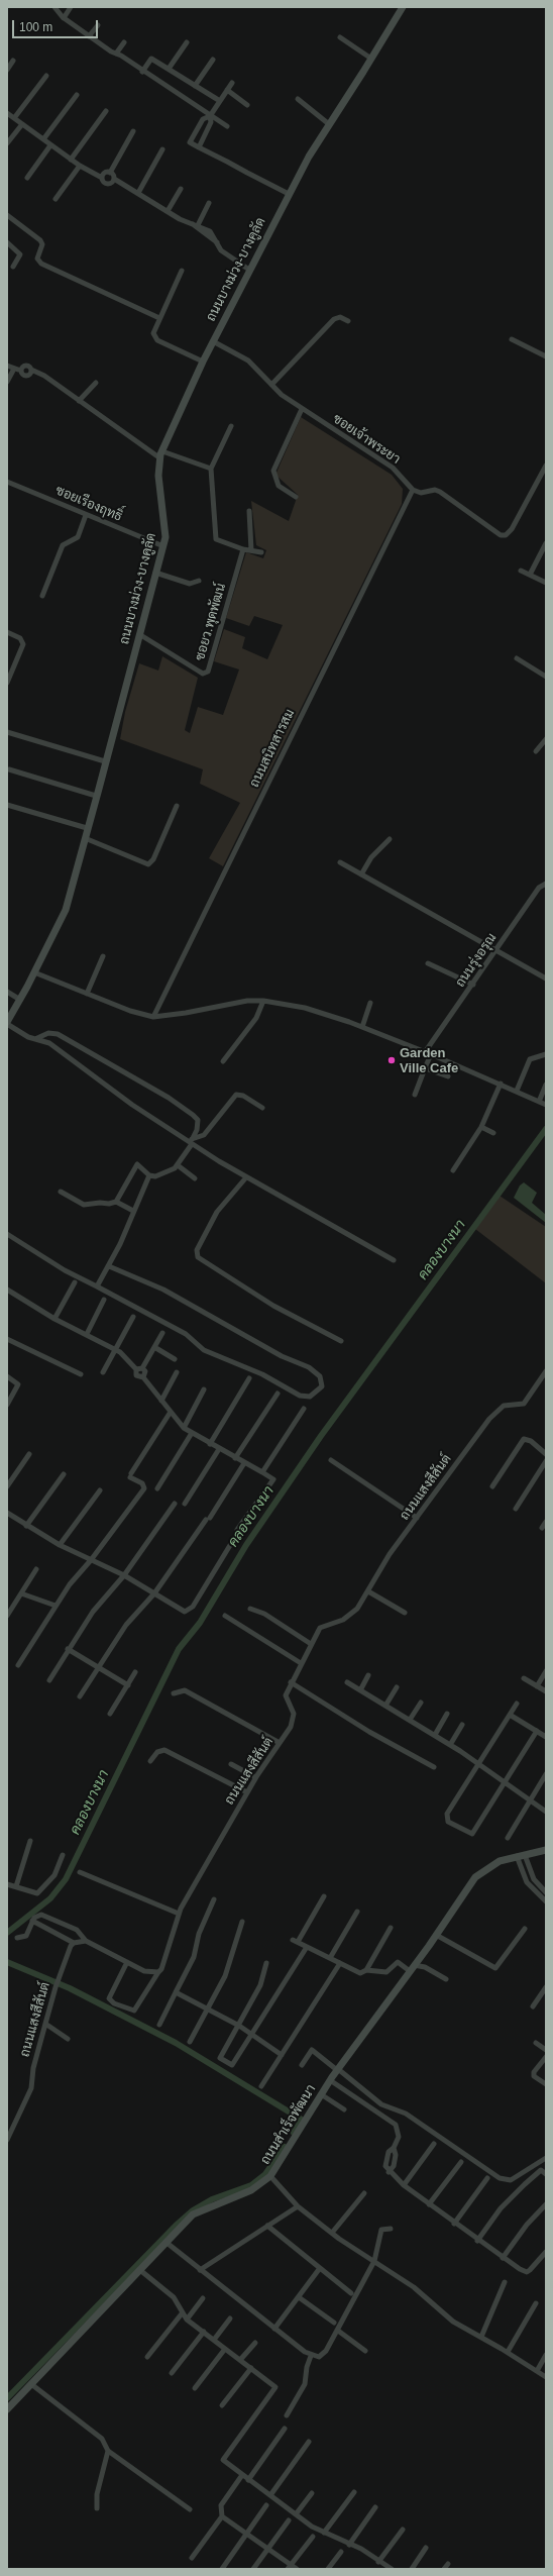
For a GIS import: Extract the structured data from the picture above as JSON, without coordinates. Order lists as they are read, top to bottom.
{
  "streets": {
    "street": [
      "ถนนบางม่วง-บางคูลัด",
      "ซอยเจ้าพระยา",
      "ซอยเรืองฤทธิ์",
      "ซอยว.พุดพัฒน์",
      "ถนนสนิทสารสม",
      "ถนนรุ่งอรุณ",
      "ถนนแสงสีสันต์",
      "ถนนสำเร็จพัฒนา"
    ]
  },
  "crossings": [
    ["ถนนบางม่วง-บางคูลัด", "ซอยเจ้าพระยา"],
    ["ถนนบางม่วง-บางคูลัด", "ซอยเรืองฤทธิ์"],
    ["ถนนบางม่วง-บางคูลัด", "ซอยว.พุดพัฒน์"],
    ["ซอยเจ้าพระยา", "ถนนสนิทสารสม"]
  ],
  "water": ["คลองบางนา"],
  "places": ["Garden Ville Cafe"],
  "scale_bar": "100 m"
}
